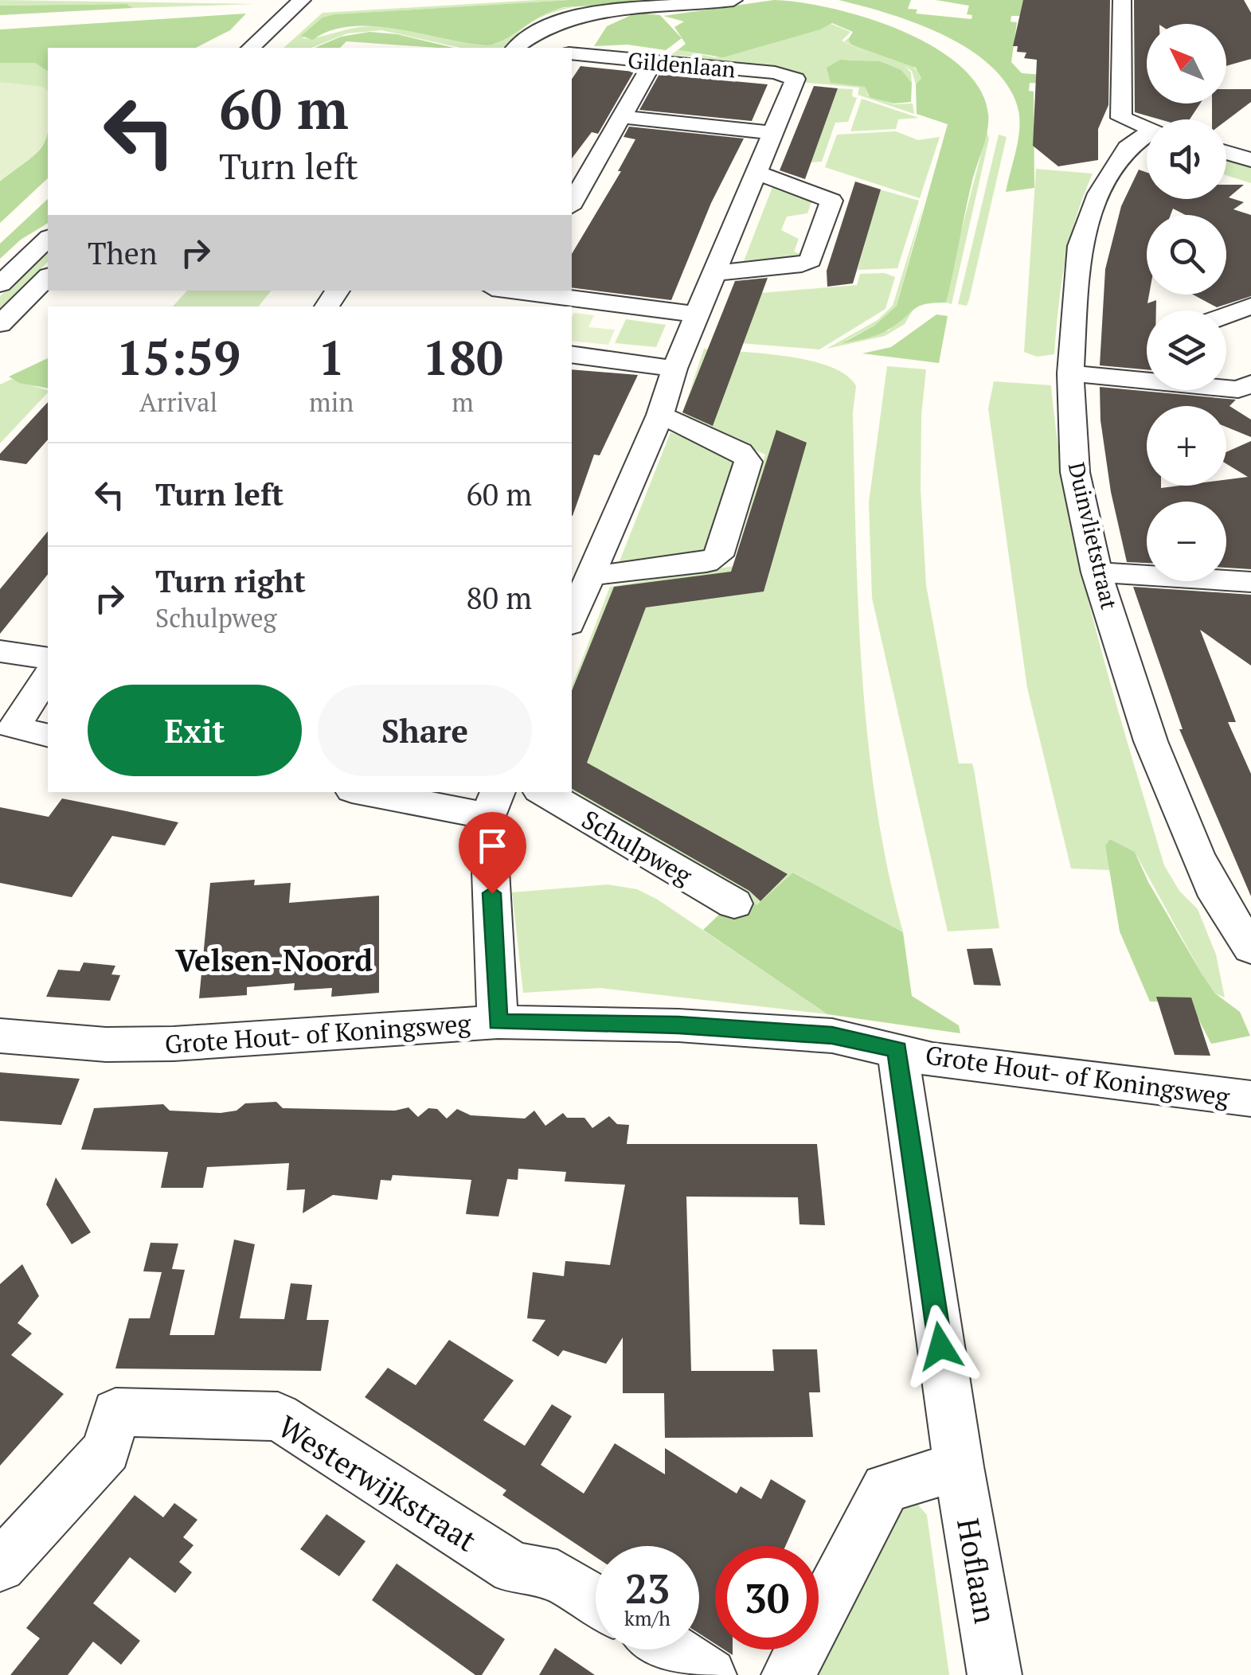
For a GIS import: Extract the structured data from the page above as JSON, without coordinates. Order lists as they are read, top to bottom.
{
  "streets": {
    "street": [
      "Gildenlaan",
      "Duinvlietstraat",
      "Schulpweg",
      "Grote Hout- of Koningsweg",
      "Westerwijkstraat",
      "Hoflaan"
    ]
  },
  "crossings": [
    ["Grote Hout- of Koningsweg", "Hoflaan"]
  ],
  "districts": ["Velsen-Noord"],
  "north": "top left",
  "page": {
    "map_buttons": ["+", "−"],
    "turn": ["60 m", "Turn left"],
    "then": "Then",
    "eta": [
      "15:59",
      "Arrival",
      "1",
      "min",
      "180",
      "m"
    ],
    "list": [
      {
        "name": "Turn left",
        "value": "60 m"
      },
      {
        "name": "Turn right",
        "note": "Schulpweg",
        "value": "80 m"
      }
    ],
    "buttons": ["Exit", "Share"],
    "speed": "23 km/h",
    "limit": "30"
  }
}
